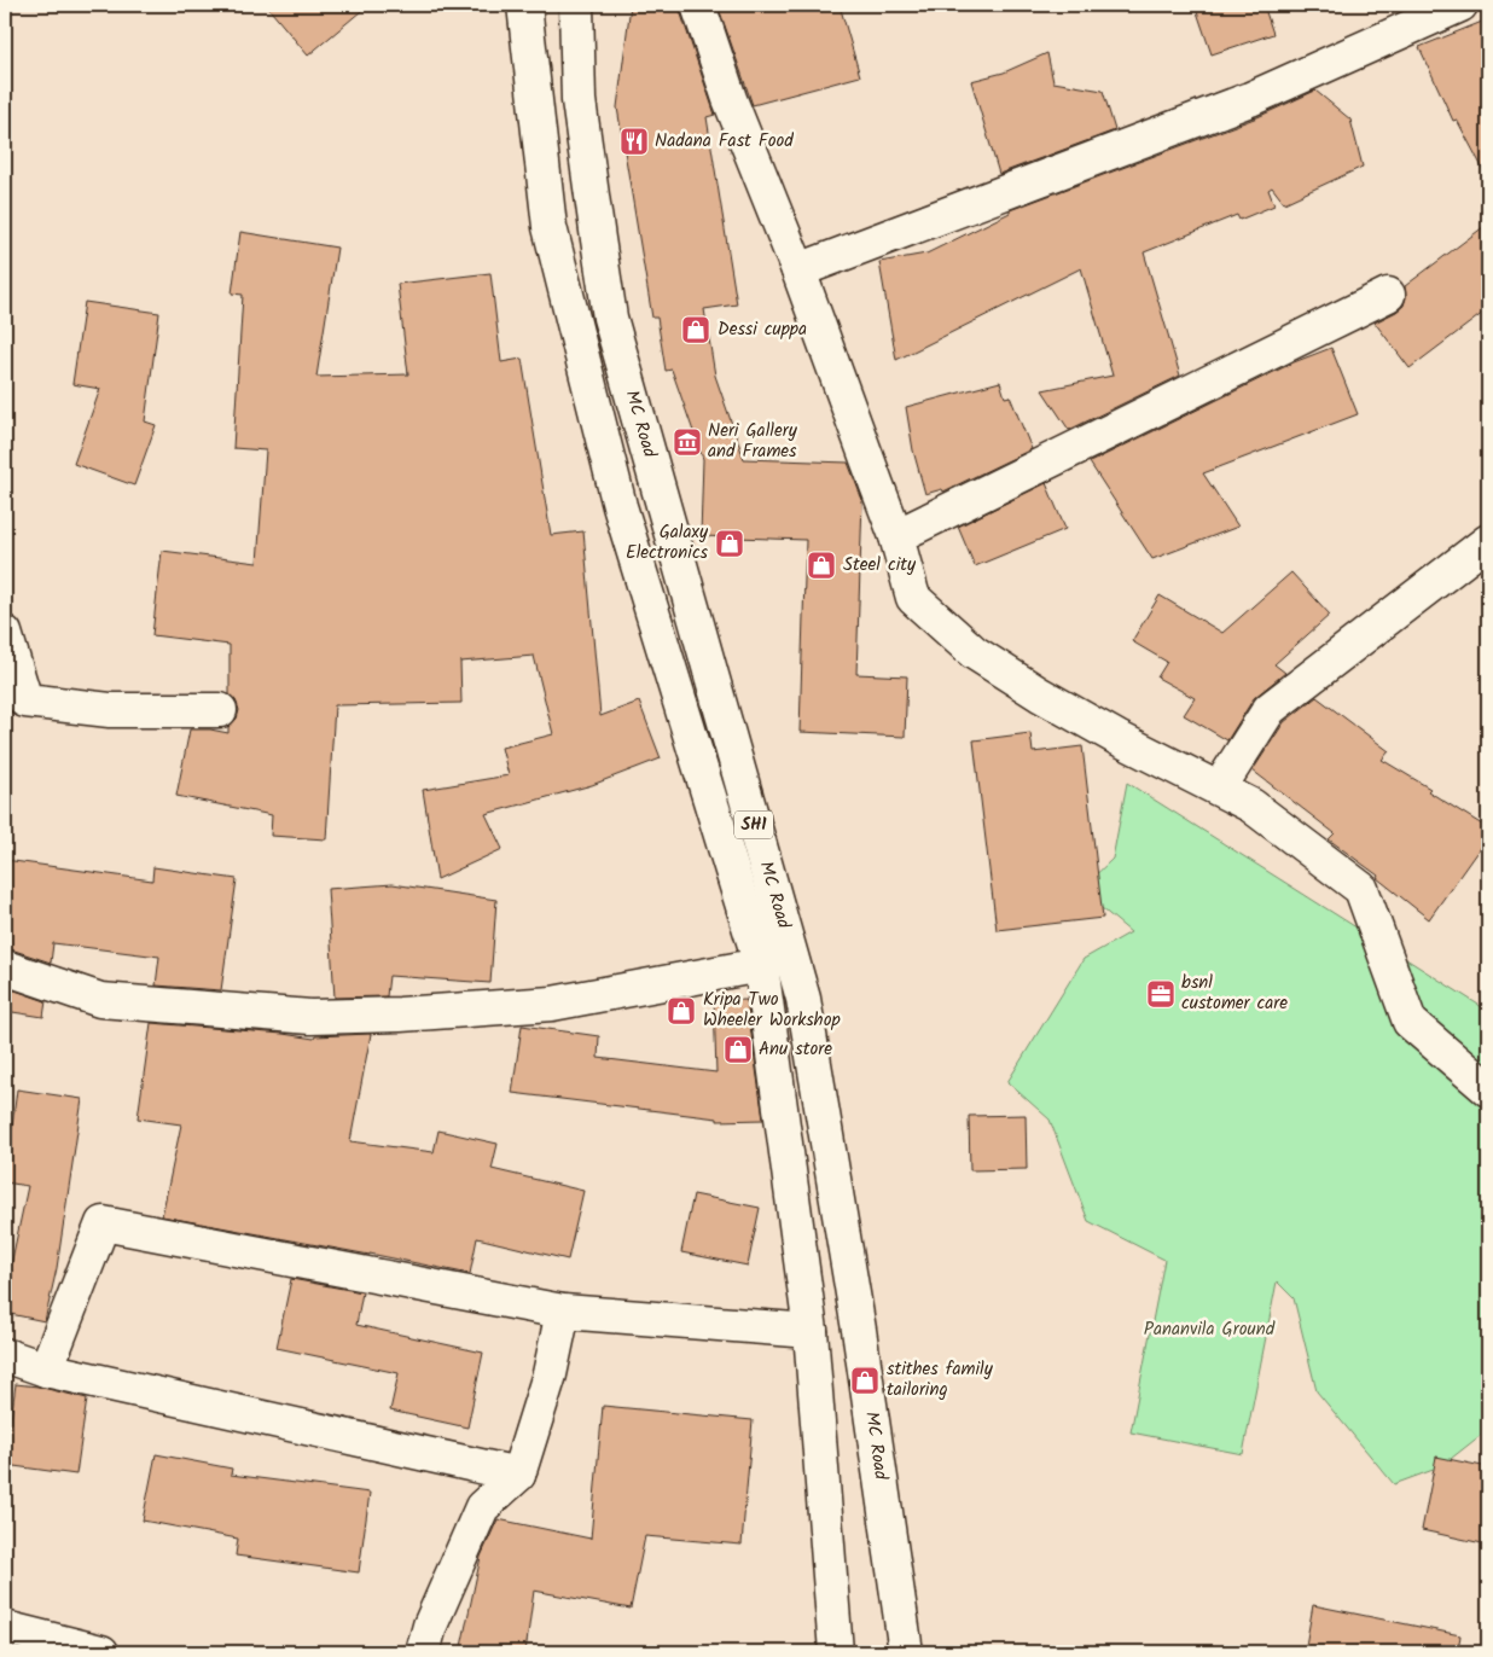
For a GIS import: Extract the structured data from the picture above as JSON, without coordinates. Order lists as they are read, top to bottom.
{
  "streets": {
    "street": ["MC Road", "SH1"]
  },
  "parks": ["Pananvila Ground"],
  "places": {
    "restaurant": ["Nadana Fast Food"],
    "shop": [
      "Dessi cuppa",
      "Galaxy Electronics",
      "Steel city",
      "Kripa Two Wheeler Workshop",
      "Anu store",
      "stithes family tailoring"
    ],
    "museum": ["Neri Gallery and Frames"],
    "office": ["bsnl customer care"]
  }
}
